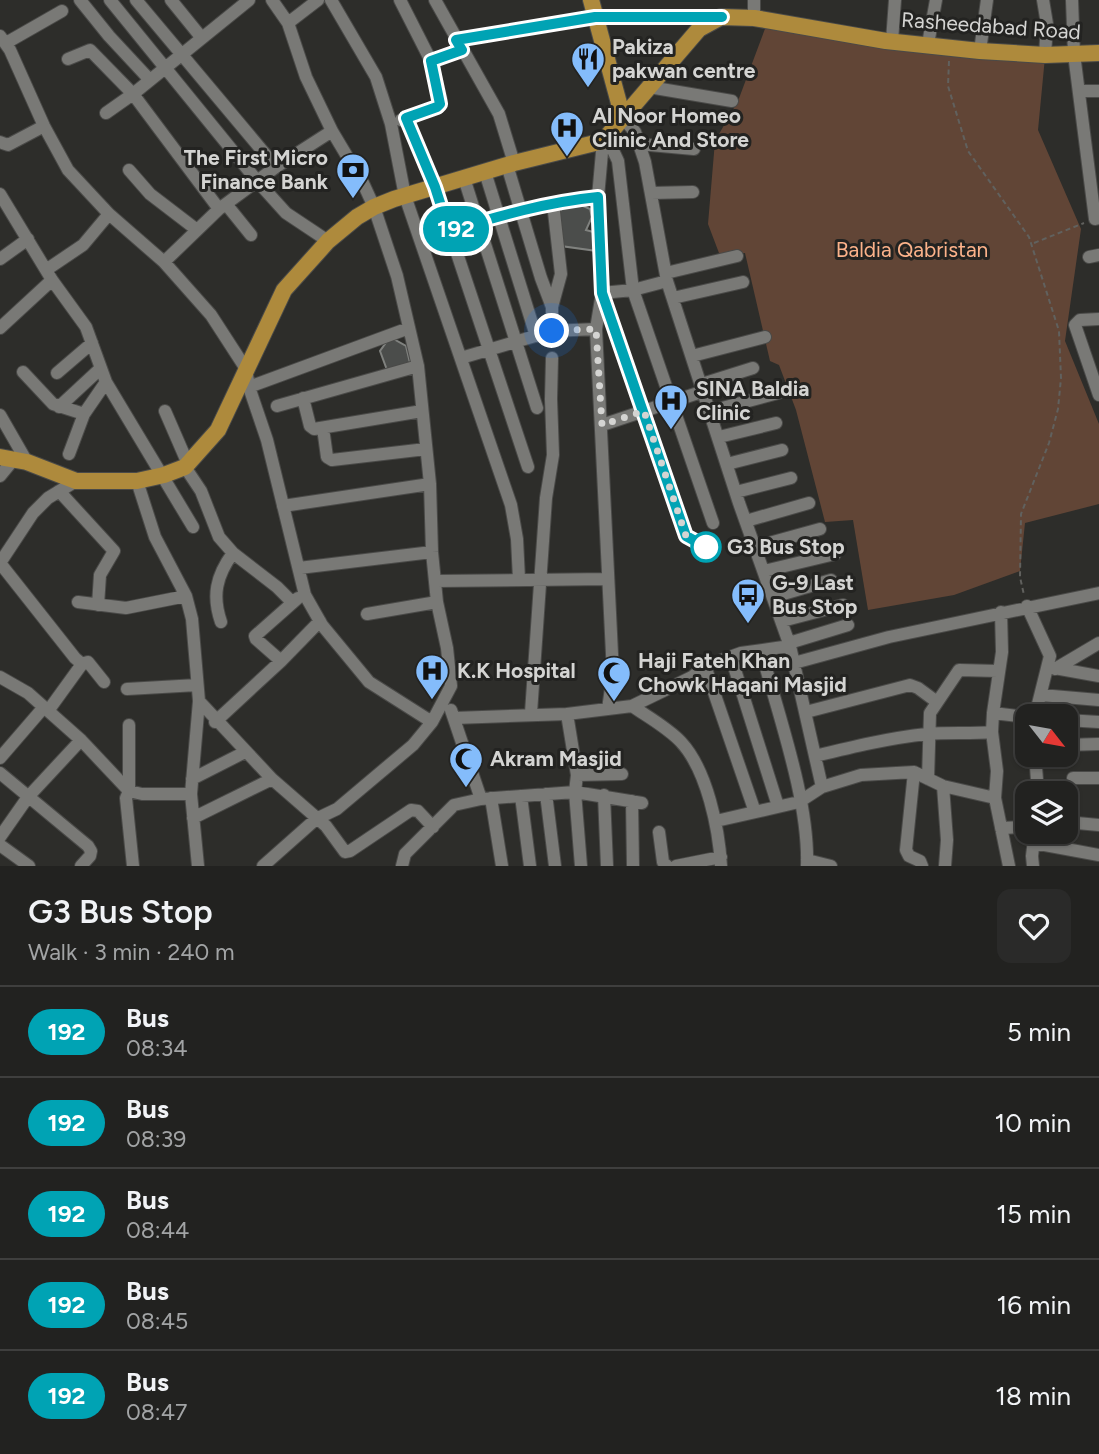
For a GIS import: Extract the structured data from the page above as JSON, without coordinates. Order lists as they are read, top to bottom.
{
  "streets": {
    "main road": ["Rasheedabad Road"]
  },
  "parks": ["Baldia Qabristan"],
  "places": {
    "restaurant": ["Pakiza pakwan centre"],
    "hospital": ["Al Noor Homeo Clinic And Store", "SINA Baldia Clinic", "K.K Hospital"],
    "bank": ["The First Micro Finance Bank"],
    "other": ["G3 Bus Stop"],
    "bus stop": ["G-9 Last Bus Stop"],
    "mosque": ["Haji Fateh Khan Chowk Haqani Masjid", "Akram Masjid"]
  },
  "lines": ["bus line 192"],
  "north": "bottom right",
  "page": {
    "on_map": "192",
    "heading": ["G3 Bus Stop", "Walk · 3 min · 240 m"],
    "list": [
      {
        "mark": "192",
        "name": "Bus",
        "note": "08:34",
        "value": "5 min"
      },
      {
        "mark": "192",
        "name": "Bus",
        "note": "08:39",
        "value": "10 min"
      },
      {
        "mark": "192",
        "name": "Bus",
        "note": "08:44",
        "value": "15 min"
      },
      {
        "mark": "192",
        "name": "Bus",
        "note": "08:45",
        "value": "16 min"
      },
      {
        "mark": "192",
        "name": "Bus",
        "note": "08:47",
        "value": "18 min"
      }
    ]
  }
}
